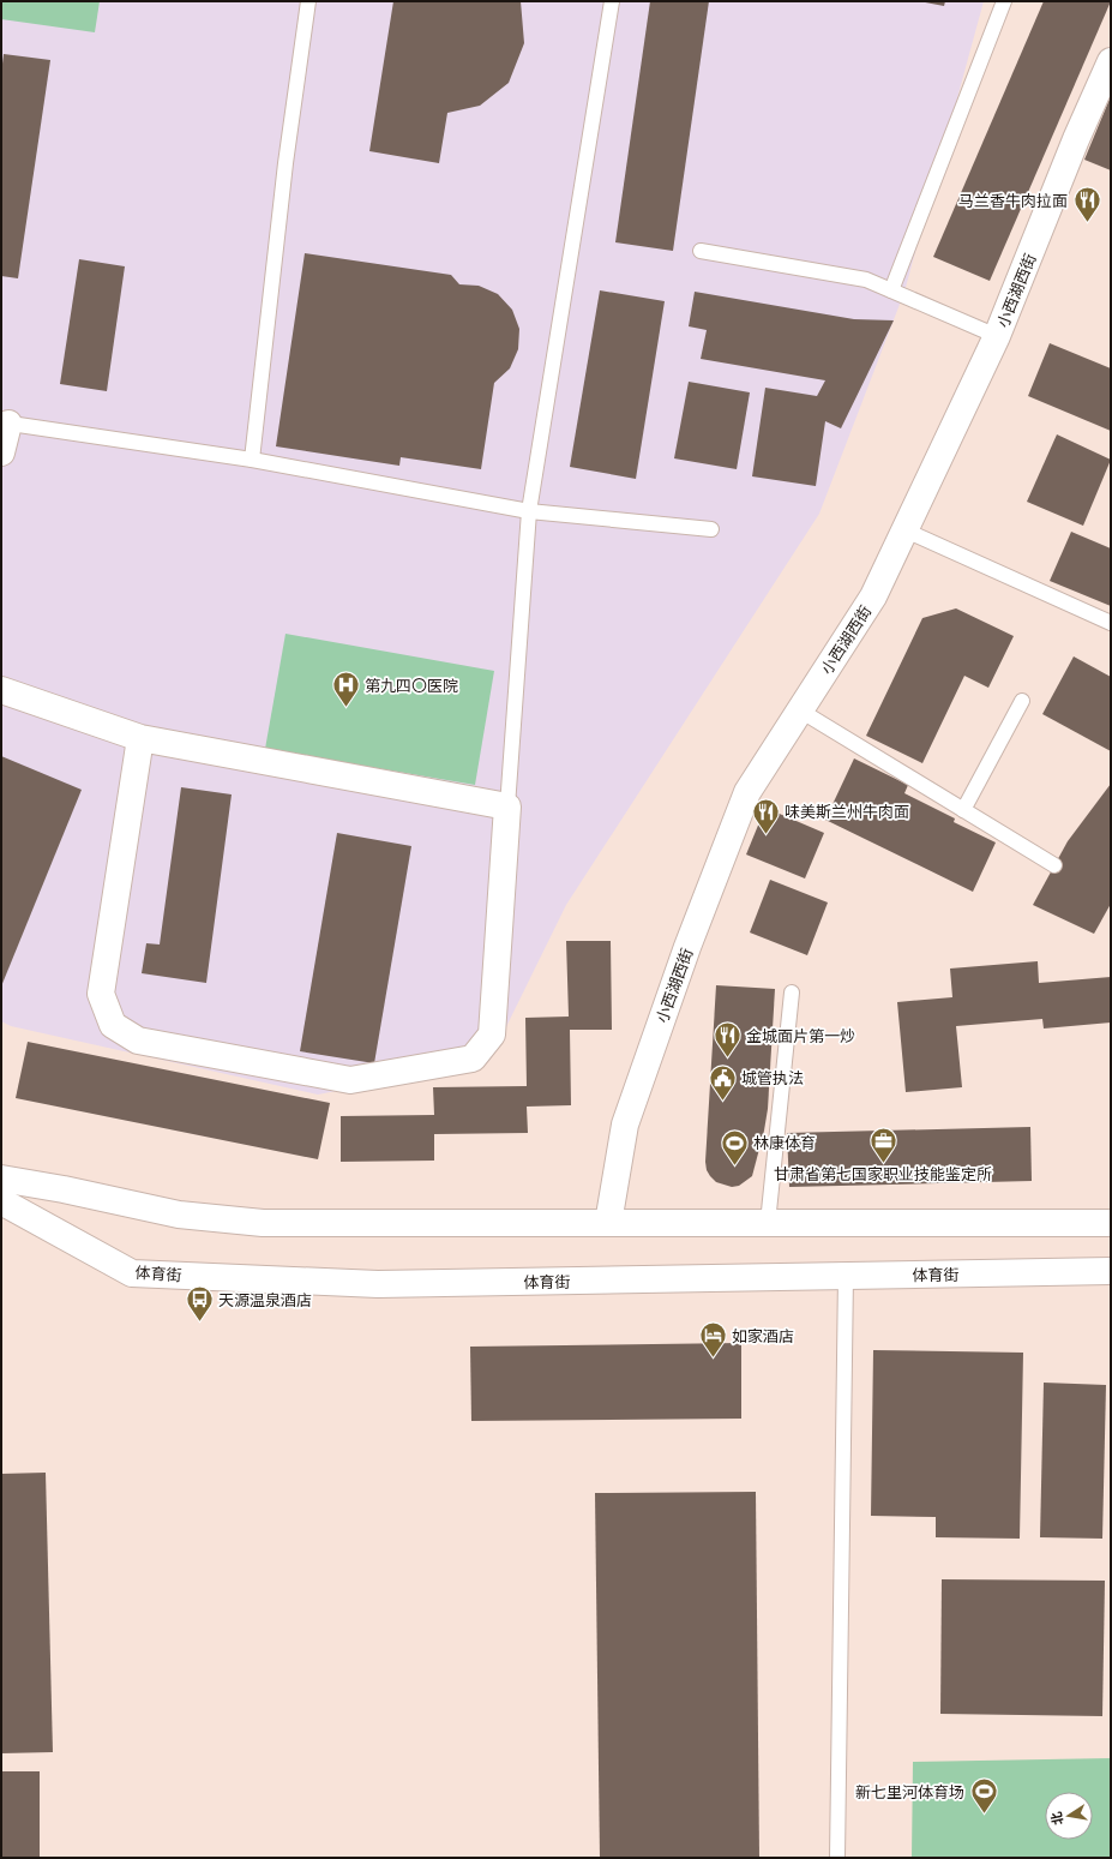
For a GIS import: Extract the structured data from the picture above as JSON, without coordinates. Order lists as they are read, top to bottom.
{
  "streets": {
    "street": ["小西湖西街", "体育街"]
  },
  "places": {
    "restaurant": ["马兰香牛肉拉面", "味美斯兰州牛肉面", "金城面片第一炒"],
    "hospital": ["第九四〇医院"],
    "public building": ["城管执法"],
    "office": ["甘肃省第七国家职业技能鉴定所"],
    "sports": ["林康体育", "新七里河体育场"],
    "bus stop": ["天源温泉酒店"],
    "hotel": ["如家酒店"]
  },
  "north": "left"
}
